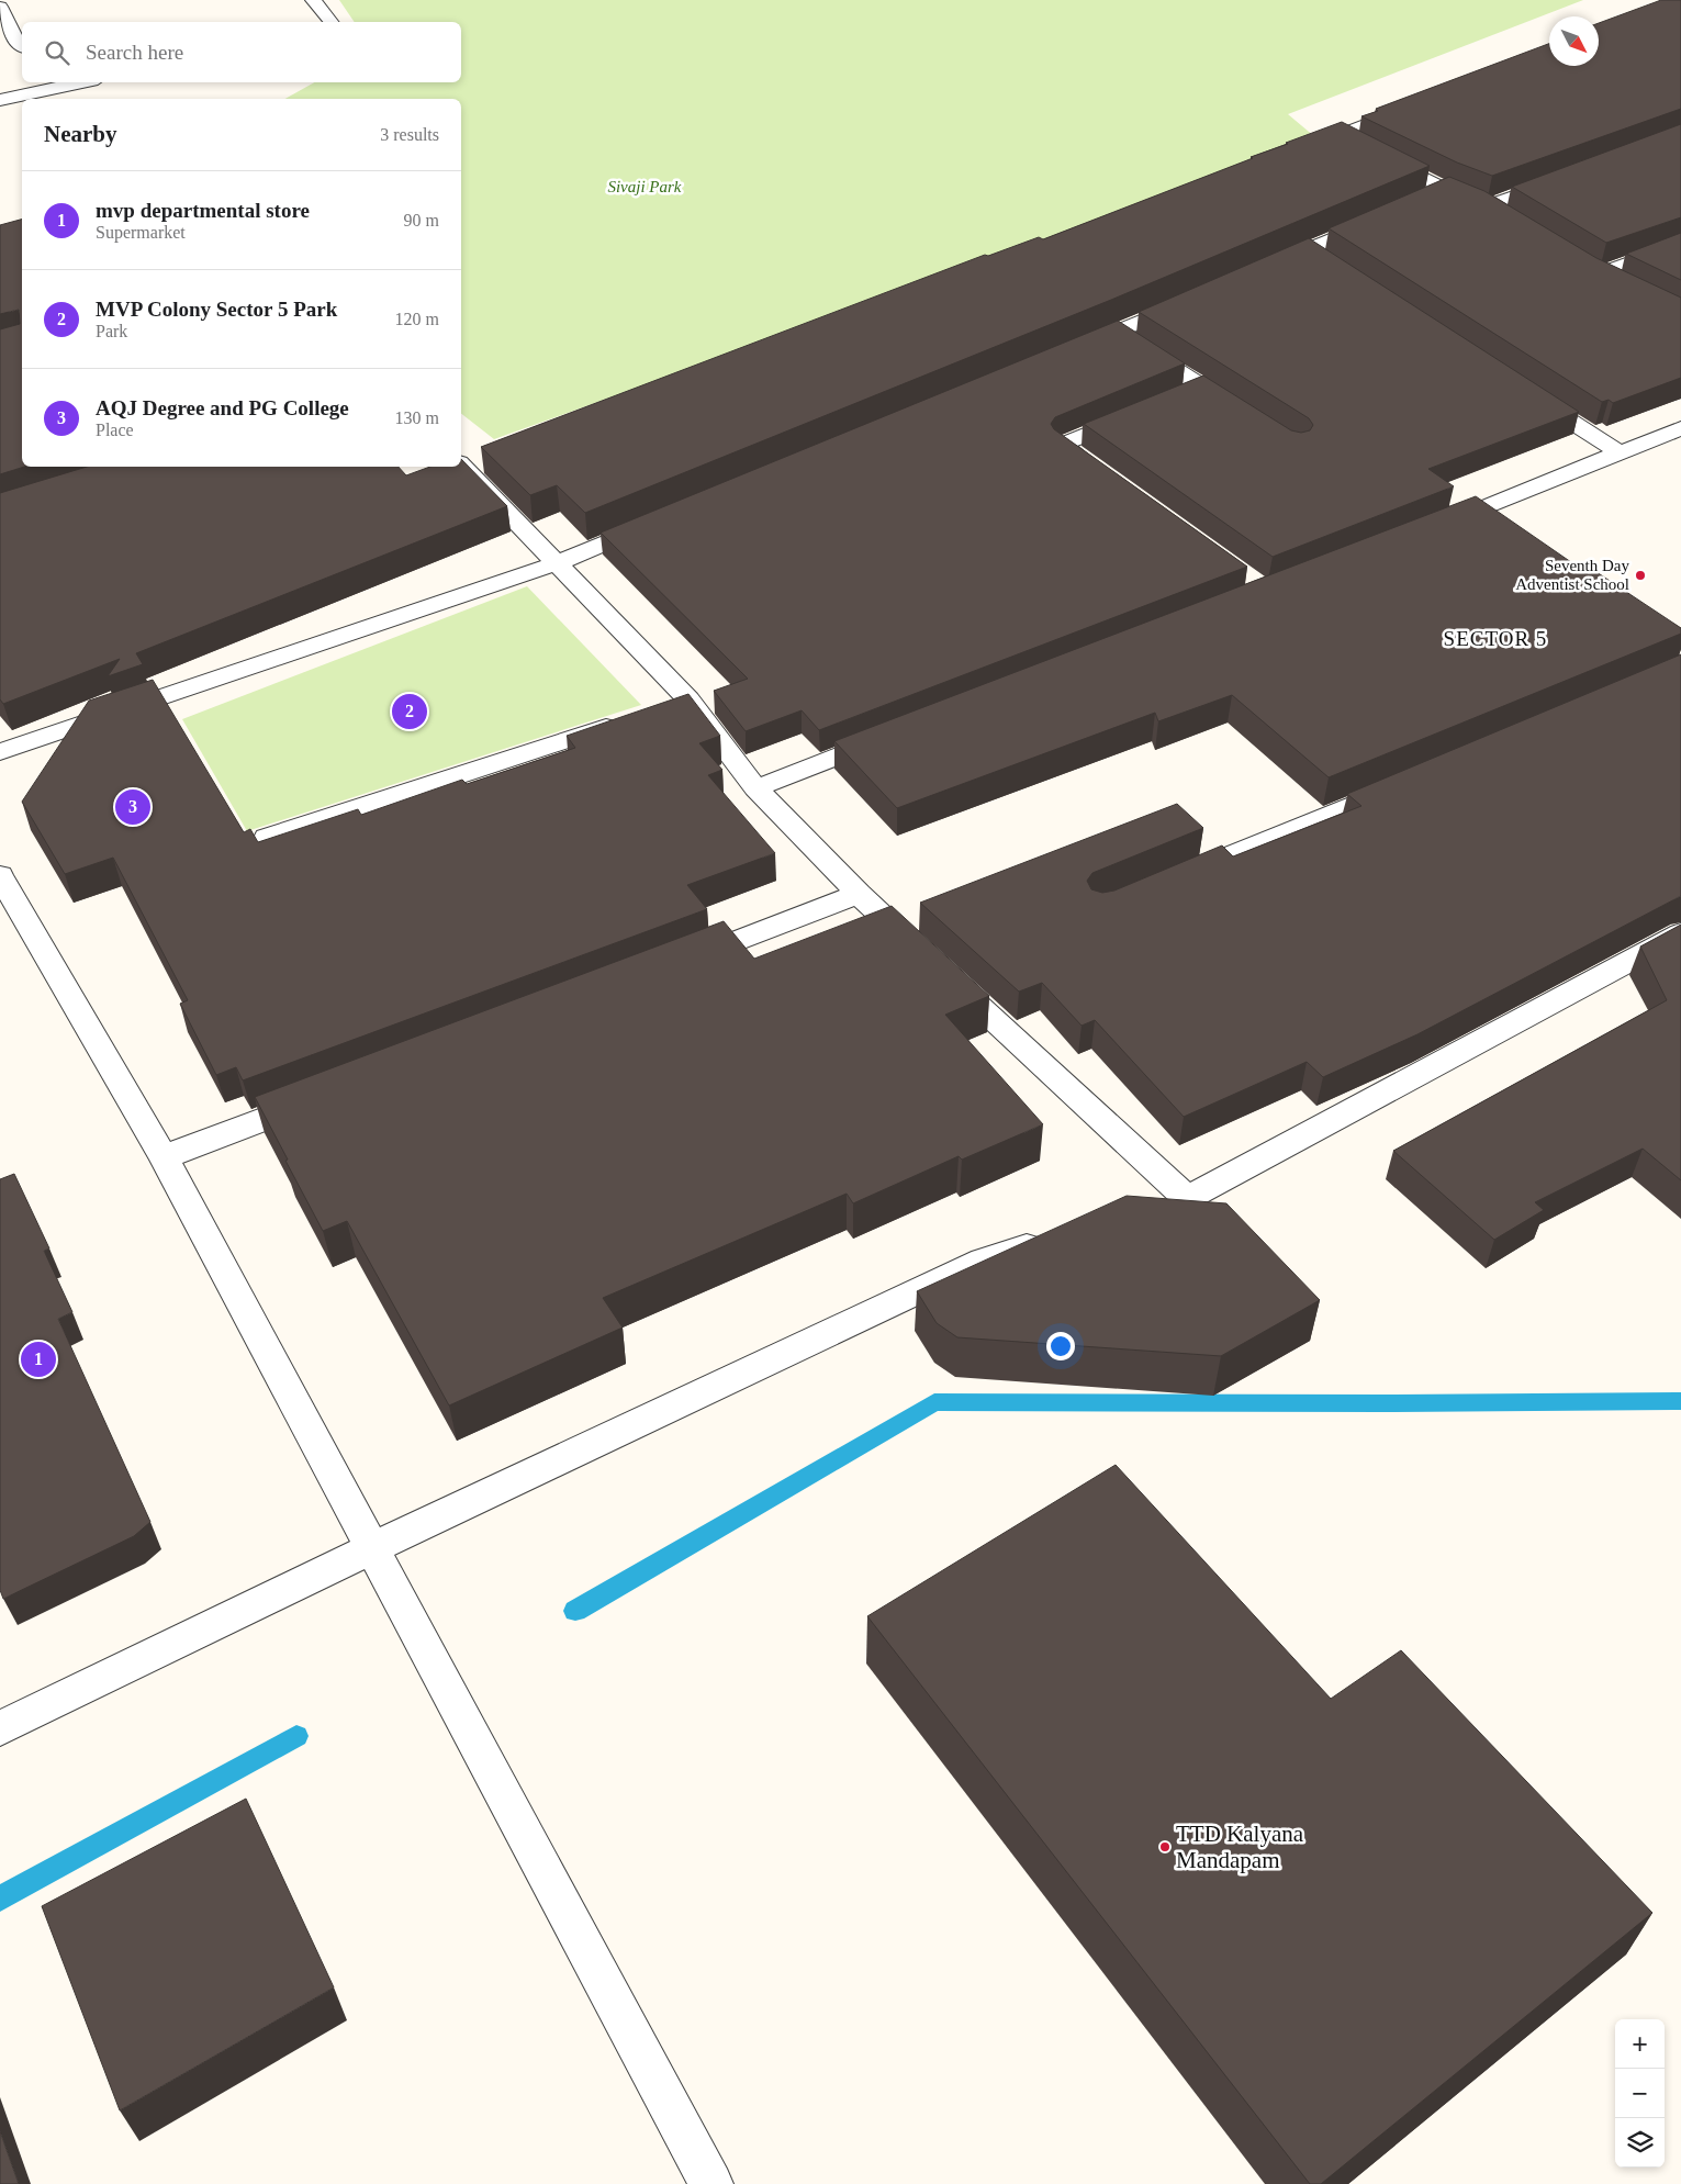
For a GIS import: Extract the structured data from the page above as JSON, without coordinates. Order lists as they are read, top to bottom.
{
  "districts": ["SECTOR 5"],
  "parks": ["Sivaji Park"],
  "places": ["Seventh Day Adventist School", "TTD Kalyana Mandapam"],
  "north": "bottom right",
  "page": {
    "search": "Search here",
    "heading": ["Nearby", "3 results"],
    "list": [
      {
        "mark": "1",
        "name": "mvp departmental store",
        "note": "Supermarket",
        "value": "90 m"
      },
      {
        "mark": "2",
        "name": "MVP Colony Sector 5 Park",
        "note": "Park",
        "value": "120 m"
      },
      {
        "mark": "3",
        "name": "AQJ Degree and PG College",
        "note": "Place",
        "value": "130 m"
      }
    ],
    "pins": ["2", "3", "1"],
    "map_buttons": ["+", "−"]
  }
}
